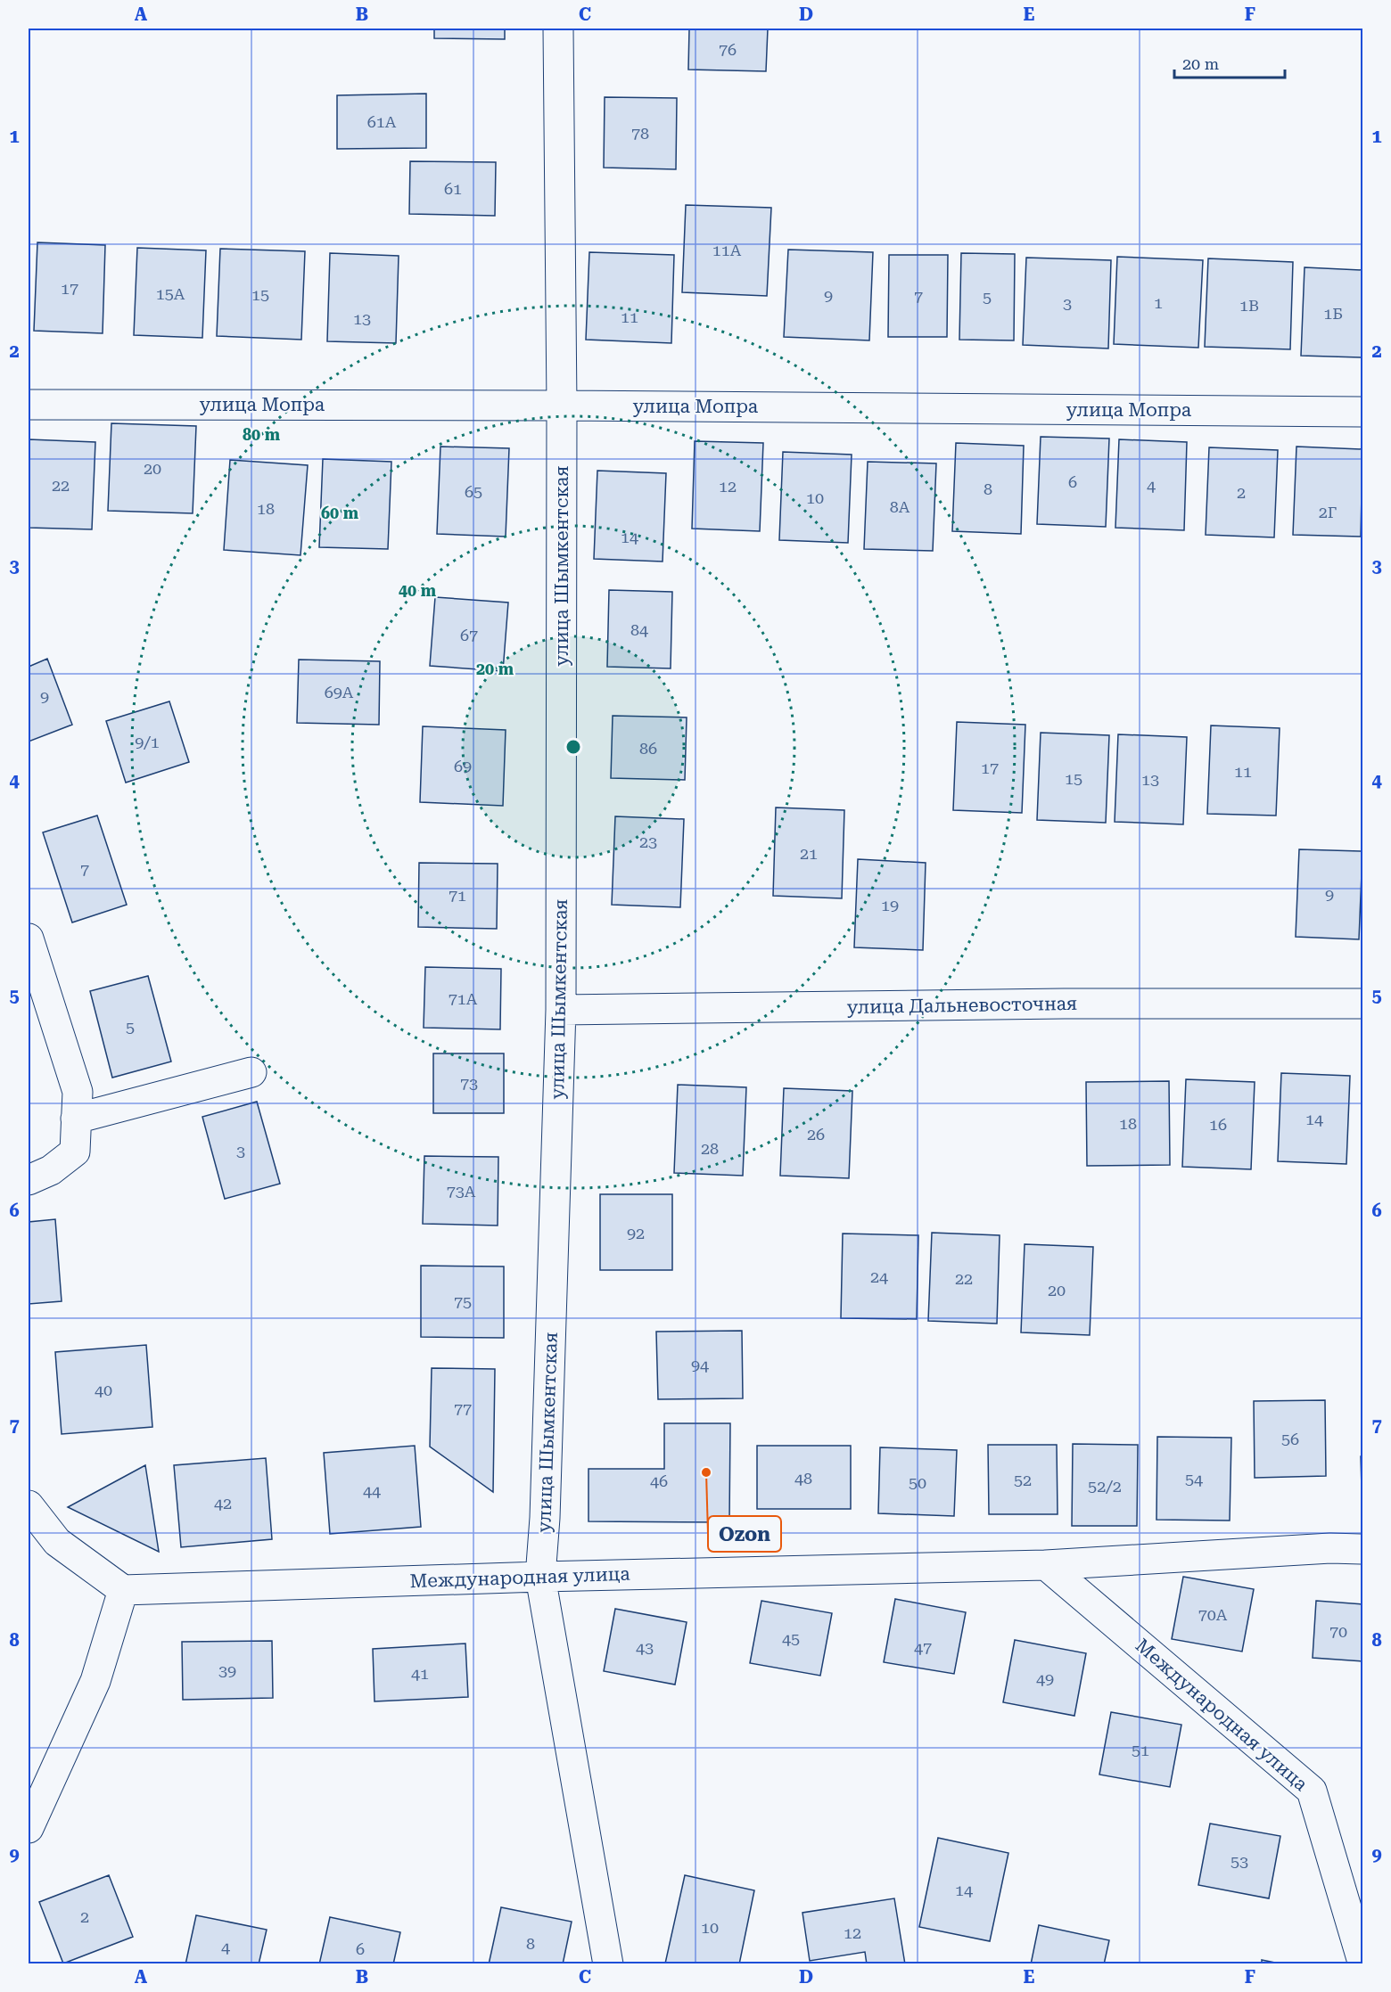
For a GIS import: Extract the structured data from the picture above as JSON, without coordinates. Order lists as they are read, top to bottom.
{
  "streets": {
    "street": [
      "улица Мопра",
      "улица Шымкентская",
      "улица Дальневосточная",
      "Международная улица"
    ]
  },
  "crossings": [
    ["улица Мопра", "улица Шымкентская"],
    ["улица Шымкентская", "улица Дальневосточная"],
    ["улица Шымкентская", "Международная улица"]
  ],
  "places": ["Ozon"],
  "house_numbers": [
    "76",
    "61А",
    "78",
    "61",
    "11А",
    "17",
    "15А",
    "15",
    "9",
    "7",
    "5",
    "1",
    "3",
    "1В",
    "1Б",
    "11",
    "13",
    "20",
    "6",
    "22",
    "4",
    "12",
    "8",
    "65",
    "2",
    "10",
    "8А",
    "18",
    "2Г",
    "14",
    "84",
    "67",
    "69А",
    "9",
    "9/1",
    "86",
    "69",
    "17",
    "11",
    "15",
    "13",
    "23",
    "21",
    "7",
    "9",
    "71",
    "19",
    "71А",
    "5",
    "73",
    "14",
    "18",
    "16",
    "26",
    "28",
    "3",
    "73А",
    "92",
    "24",
    "22",
    "20",
    "75",
    "94",
    "40",
    "77",
    "56",
    "48",
    "54",
    "52",
    "46",
    "50",
    "52/2",
    "44",
    "42",
    "70А",
    "70",
    "45",
    "43",
    "47",
    "39",
    "41",
    "49",
    "51",
    "53",
    "14",
    "2",
    "10",
    "12",
    "8",
    "4",
    "6"
  ],
  "scale_bar": "20 m",
  "grid": {
    "columns": [
      "A",
      "B",
      "C",
      "D",
      "E",
      "F"
    ],
    "rows": [
      "1",
      "2",
      "3",
      "4",
      "5",
      "6",
      "7",
      "8",
      "9"
    ]
  },
  "rings": [
    "80 m",
    "60 m",
    "40 m",
    "20 m"
  ]
}
